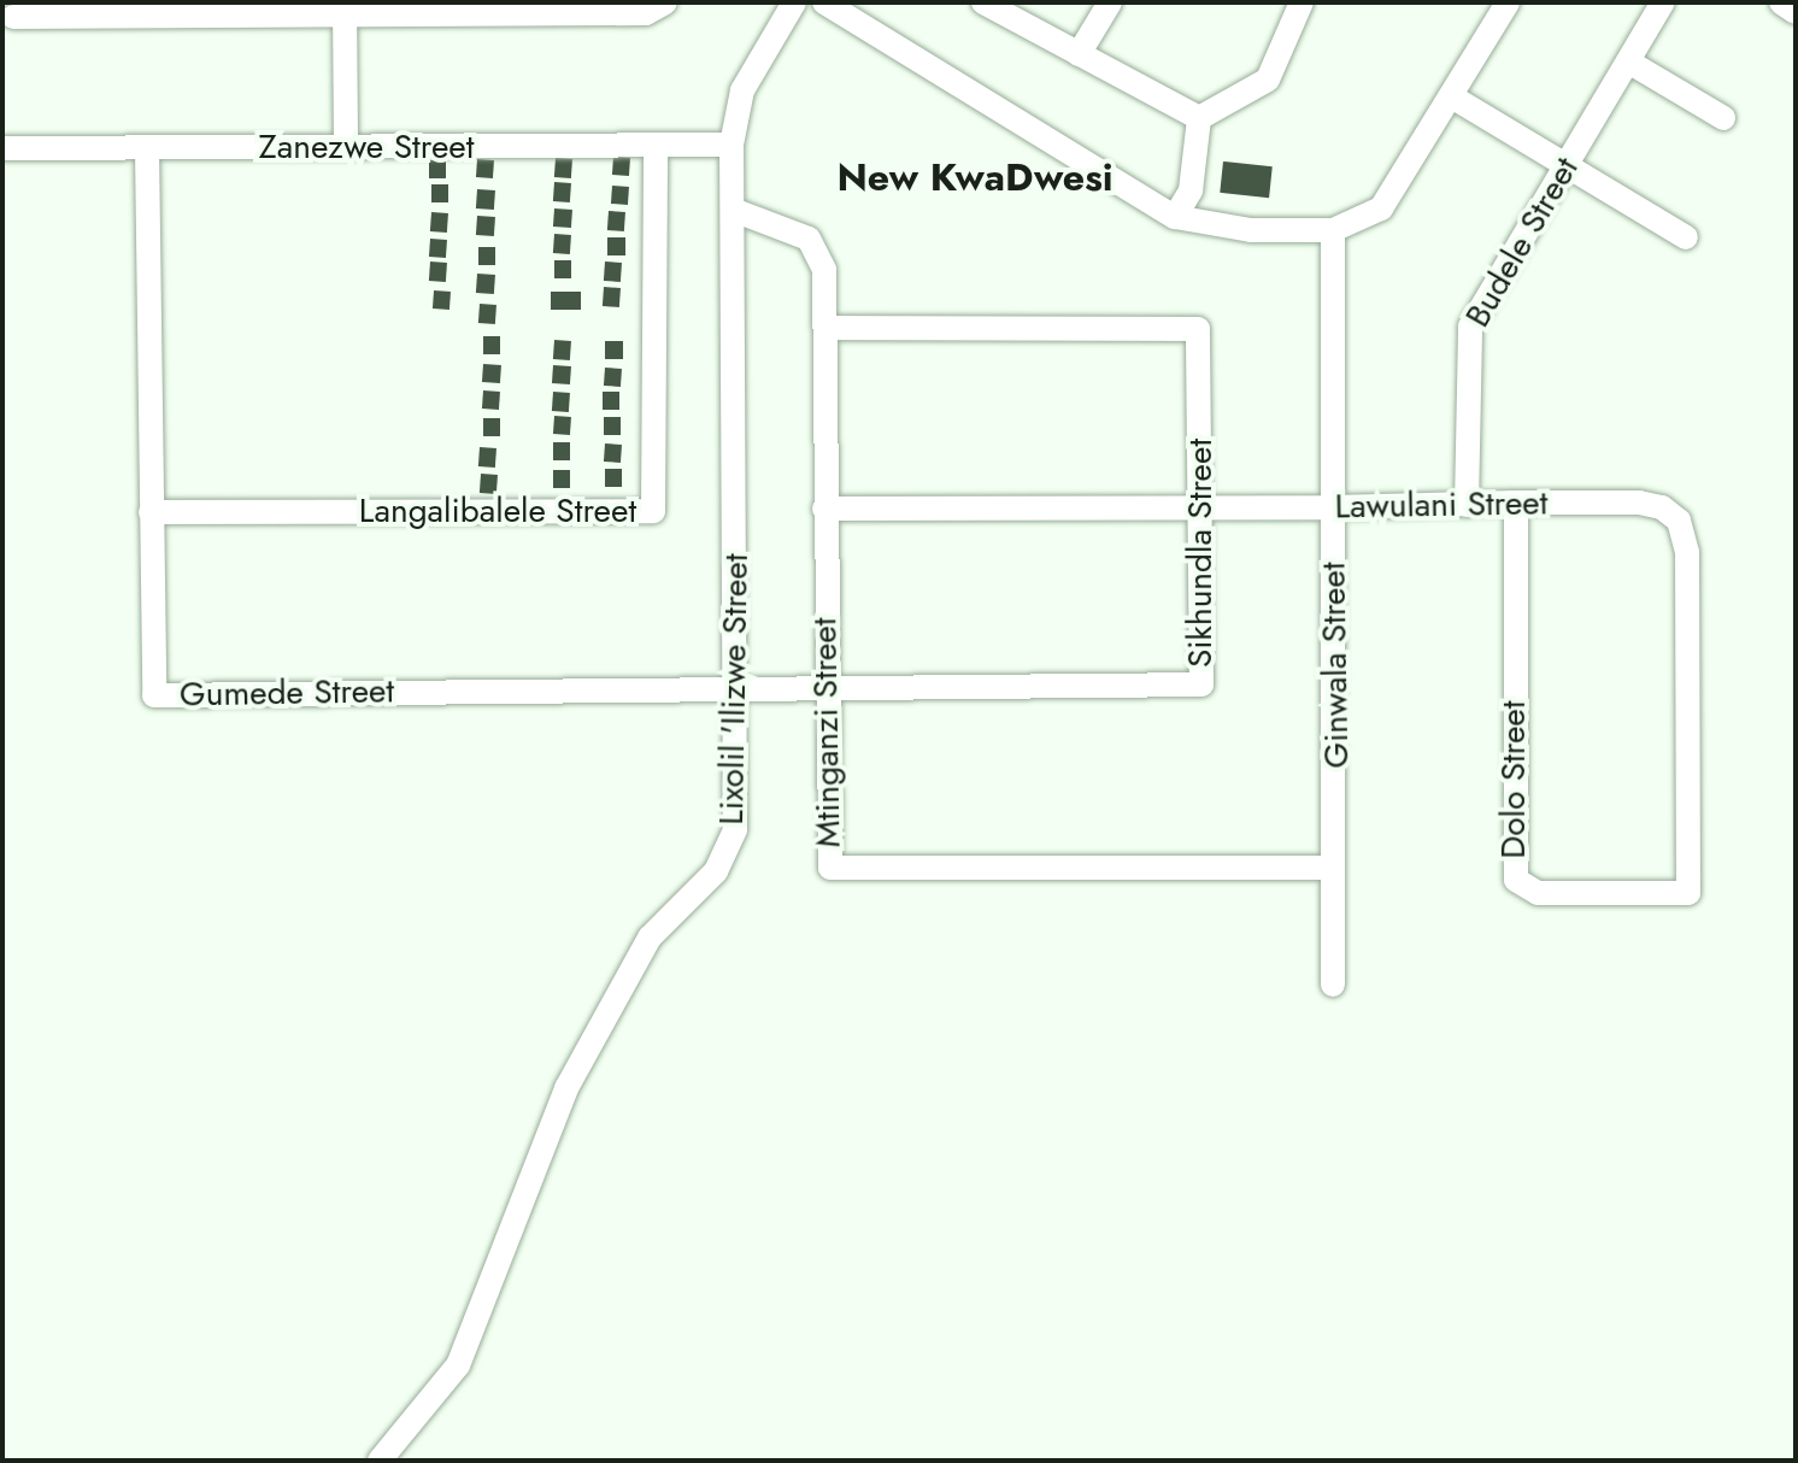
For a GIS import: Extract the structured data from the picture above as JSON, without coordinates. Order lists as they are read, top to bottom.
{
  "streets": {
    "street": [
      "Zanezwe Street",
      "Budele Street",
      "Lawulani Street",
      "Langalibalele Street",
      "Sikhundla Street",
      "Ginwala Street",
      "Lixolil 'Ilizwe Street",
      "Gumede Street",
      "Mtinganzi Street",
      "Dolo Street"
    ]
  },
  "crossings": [
    ["Zanezwe Street", "Langalibalele Street"],
    ["Zanezwe Street", "Lixolil 'Ilizwe Street"],
    ["Zanezwe Street", "Gumede Street"],
    ["Budele Street", "Lawulani Street"],
    ["Lawulani Street", "Sikhundla Street"],
    ["Lawulani Street", "Ginwala Street"],
    ["Lawulani Street", "Mtinganzi Street"],
    ["Lawulani Street", "Dolo Street"],
    ["Langalibalele Street", "Gumede Street"],
    ["Sikhundla Street", "Lixolil 'Ilizwe Street"],
    ["Sikhundla Street", "Gumede Street"],
    ["Sikhundla Street", "Mtinganzi Street"],
    ["Ginwala Street", "Mtinganzi Street"],
    ["Lixolil 'Ilizwe Street", "Gumede Street"],
    ["Lixolil 'Ilizwe Street", "Mtinganzi Street"]
  ],
  "districts": ["New KwaDwesi"]
}
